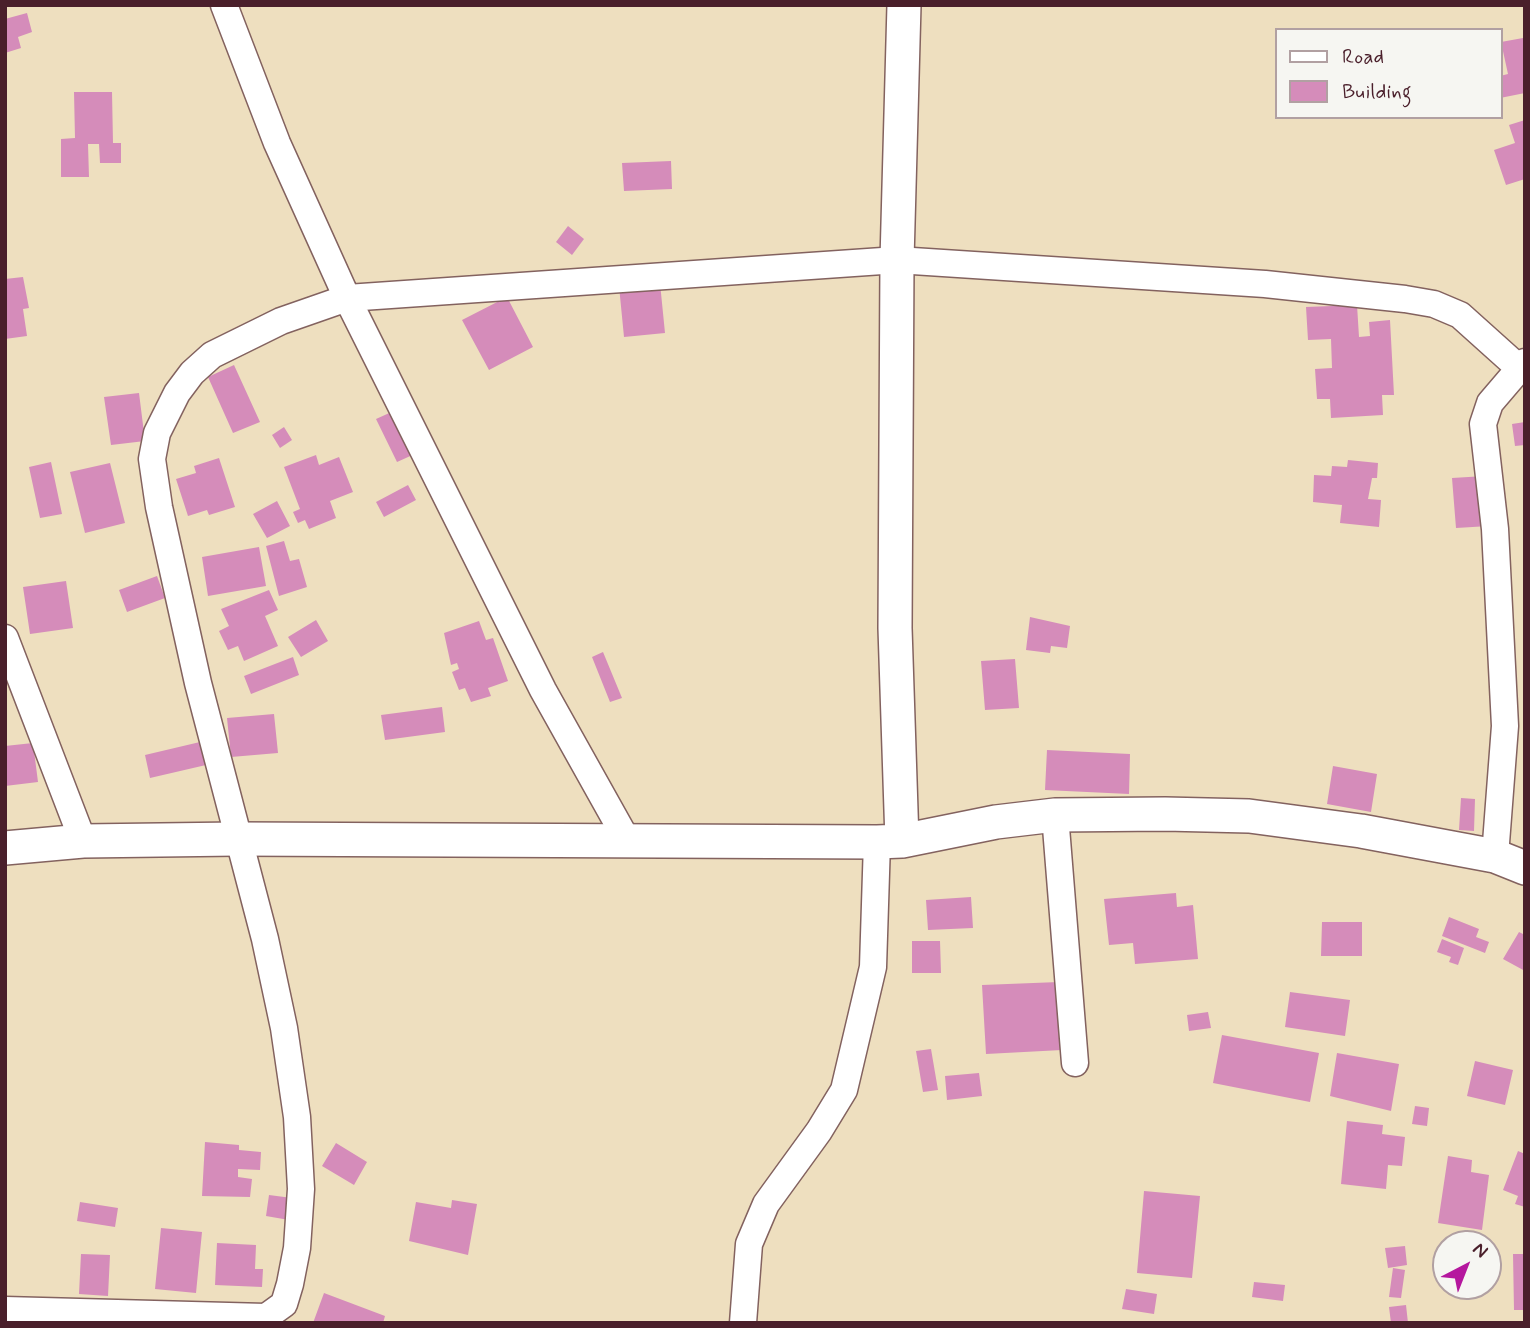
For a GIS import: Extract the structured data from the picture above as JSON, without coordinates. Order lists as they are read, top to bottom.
{
  "legend": ["Road", "Building"],
  "north": "top right"
}
